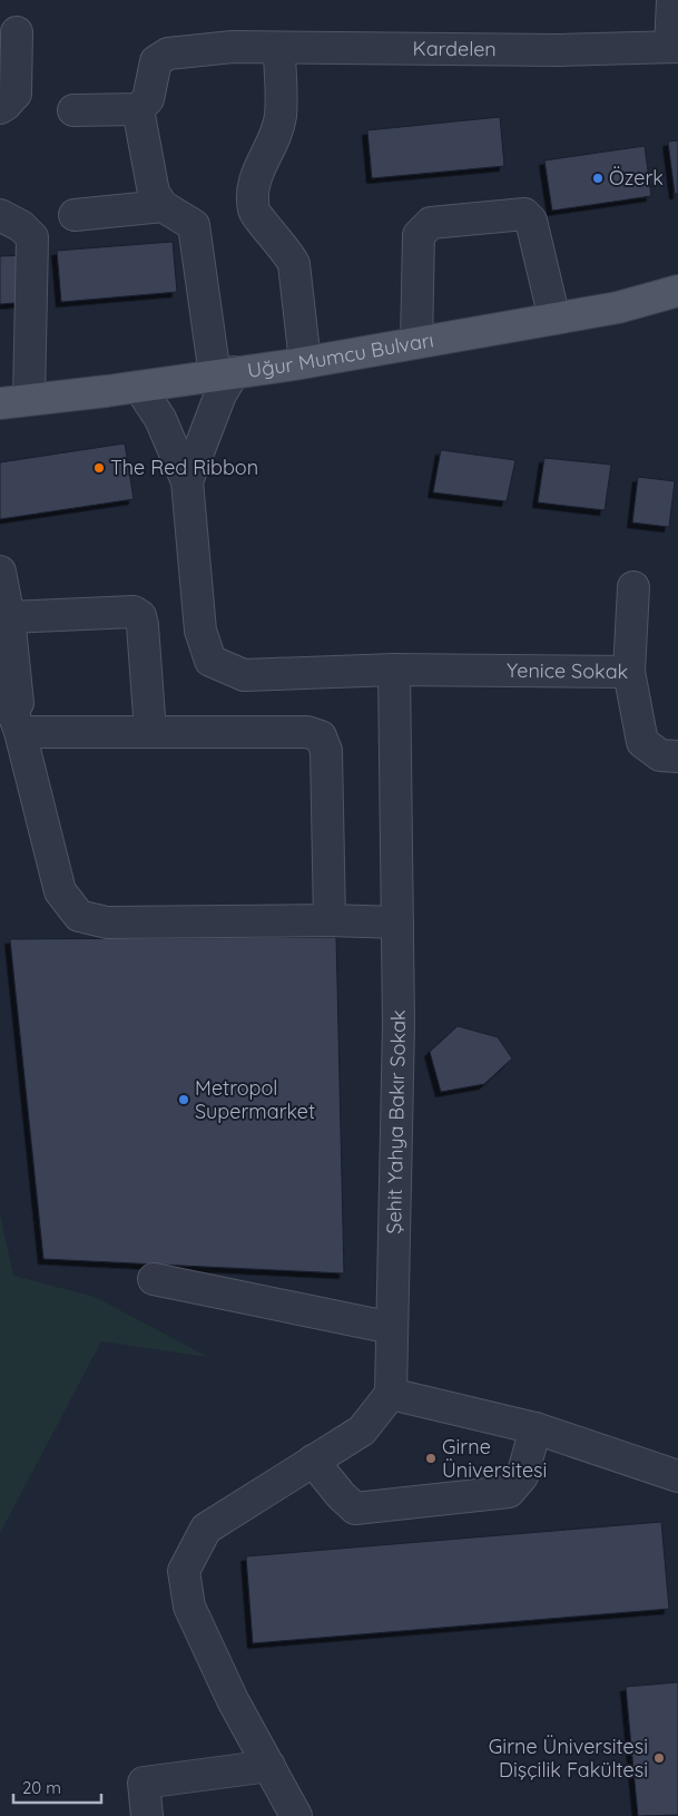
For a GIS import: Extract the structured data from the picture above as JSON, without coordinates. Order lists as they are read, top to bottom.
{
  "streets": {
    "main road": ["Uğur Mumcu Bulvarı"],
    "street": ["Kardelen", "Yenice Sokak", "Şehit Yahya Bakır Sokak"]
  },
  "crossings": [
    ["Yenice Sokak", "Şehit Yahya Bakır Sokak"]
  ],
  "places": [
    "Özerk",
    "The Red Ribbon",
    "Metropol Supermarket",
    "Girne Üniversitesi",
    "Girne Üniversitesi Dişçilik Fakültesi"
  ],
  "scale_bar": "20 m"
}
